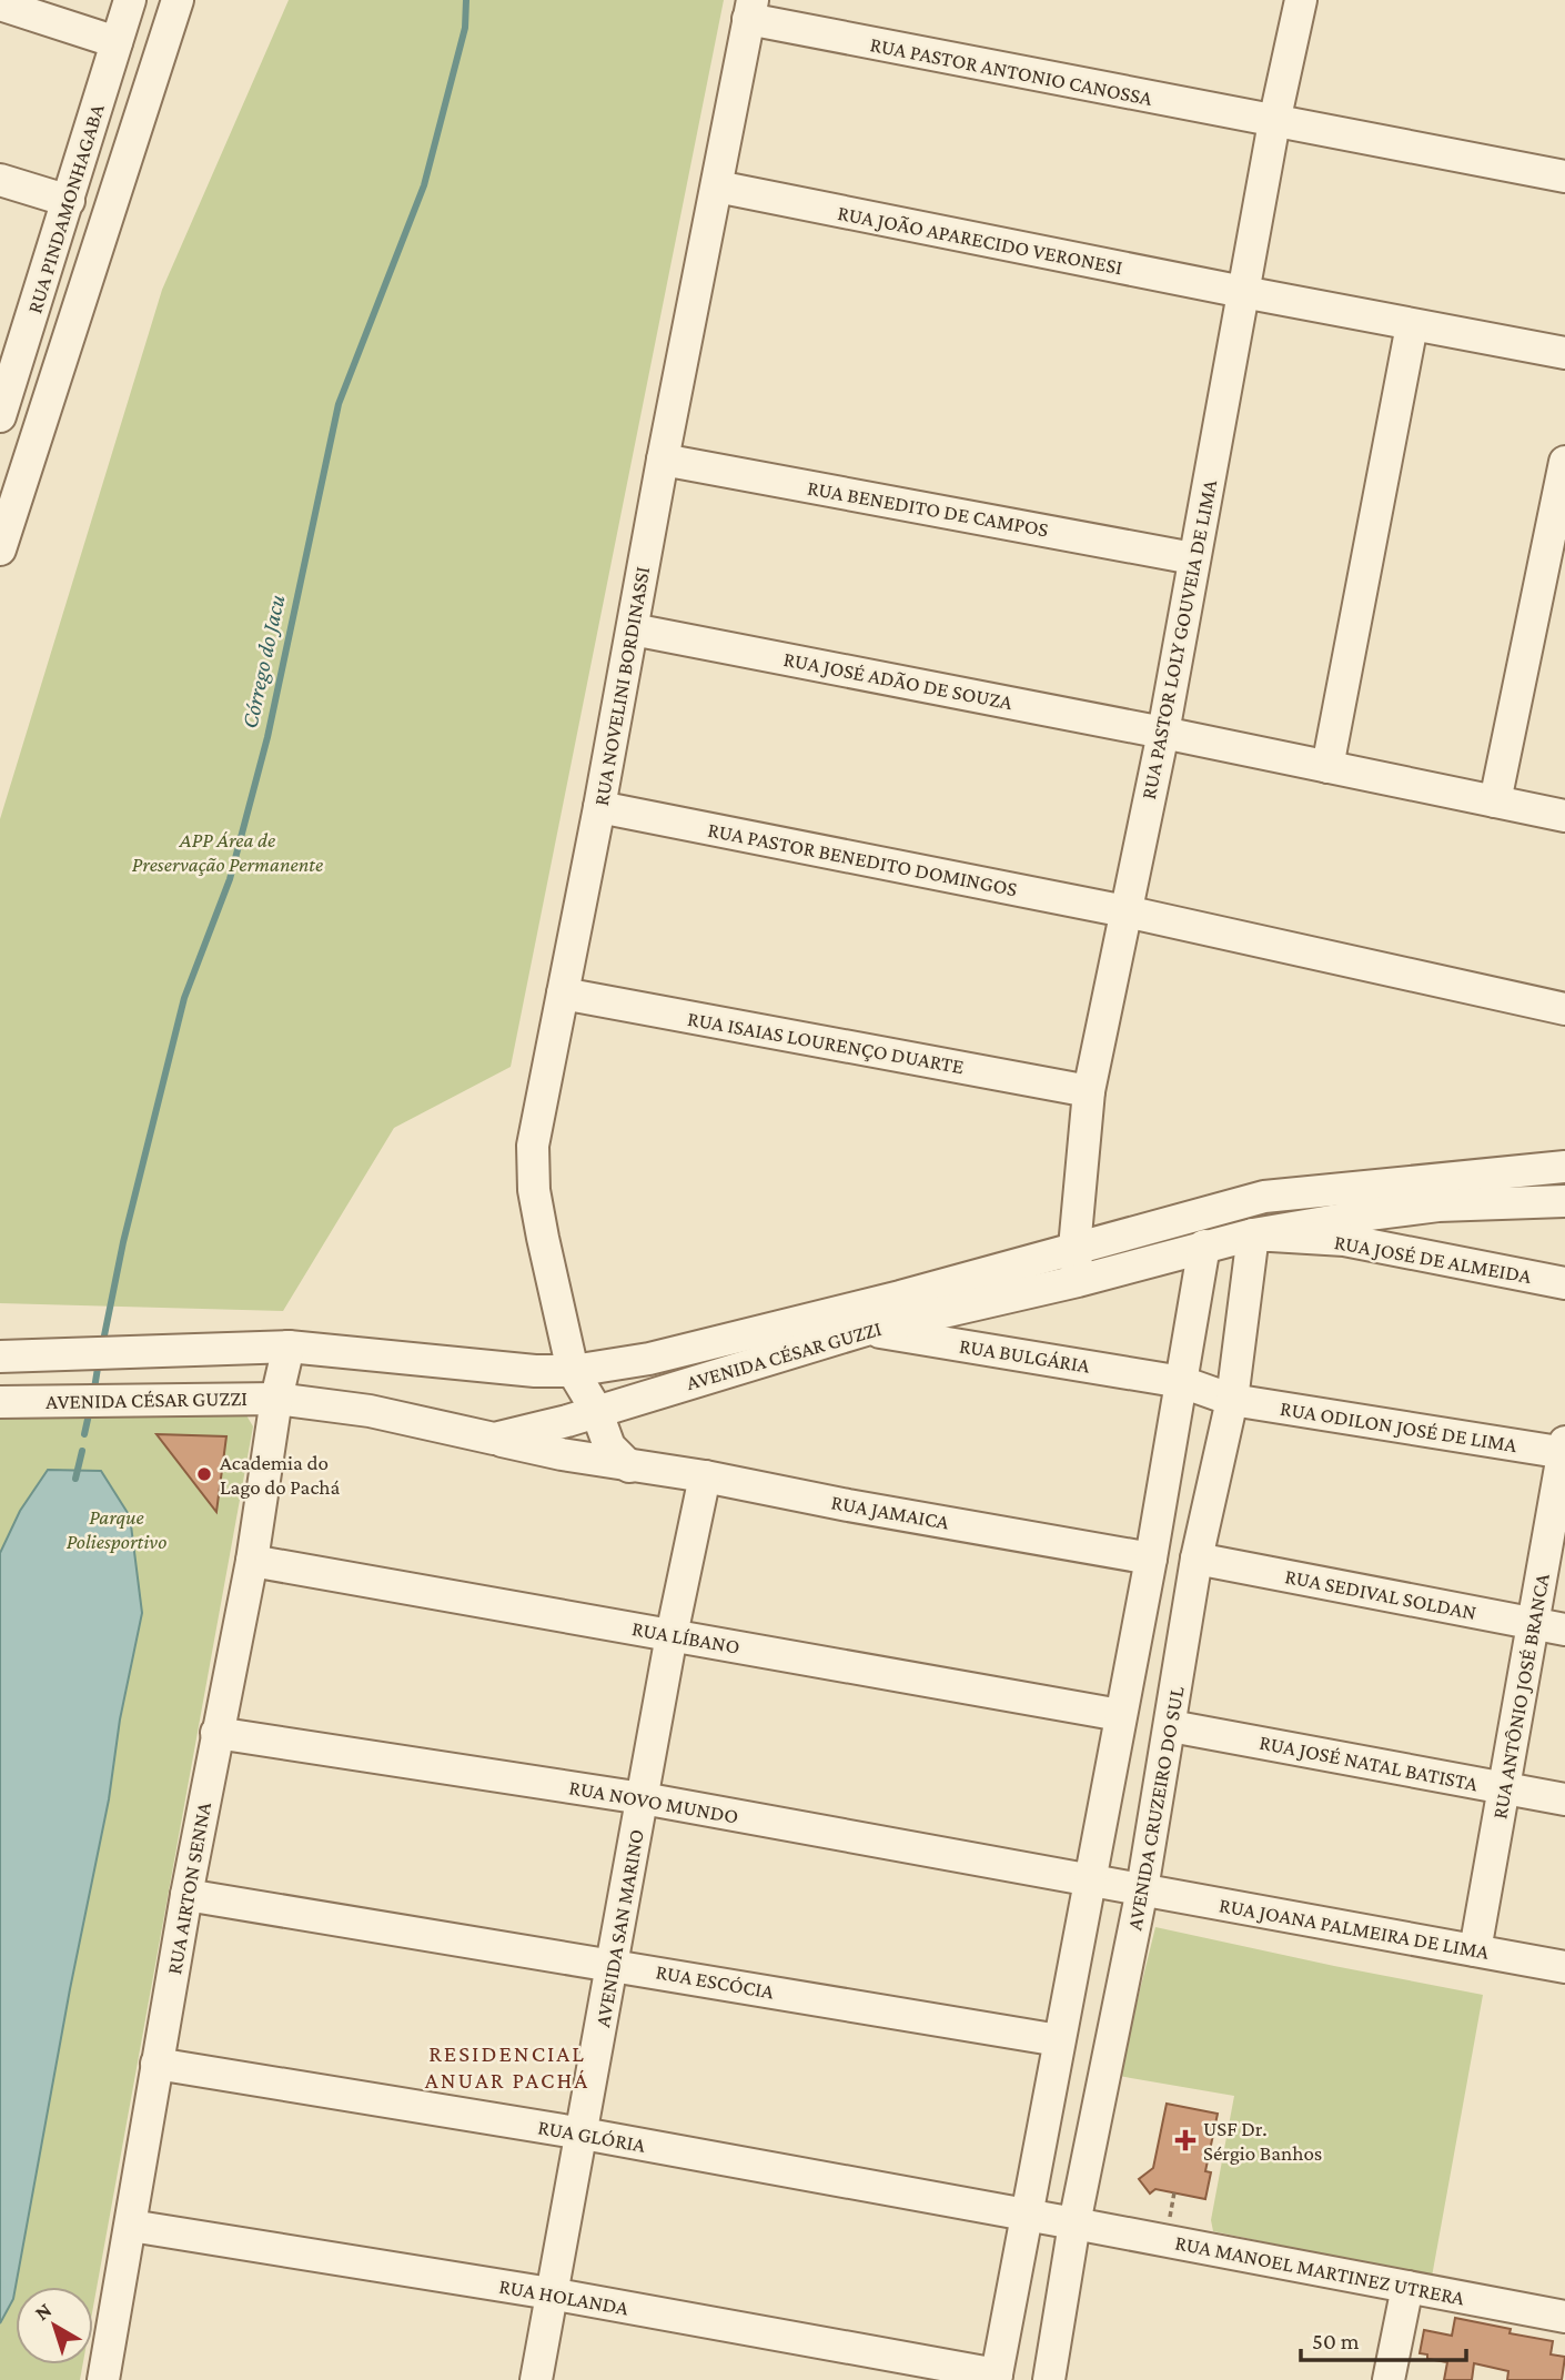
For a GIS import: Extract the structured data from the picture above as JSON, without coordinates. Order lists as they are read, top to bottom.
{
  "streets": {
    "street": [
      "RUA PASTOR ANTONIO CANOSSA",
      "RUA PINDAMONHAGABA",
      "RUA JOÃO APARECIDO VERONESI",
      "RUA BENEDITO DE CAMPOS",
      "RUA PASTOR LOLY GOUVEIA DE LIMA",
      "RUA JOSÉ ADÃO DE SOUZA",
      "RUA NOVELINI BORDINASSI",
      "RUA PASTOR BENEDITO DOMINGOS",
      "RUA ISAIAS LOURENÇO DUARTE",
      "RUA JOSÉ DE ALMEIDA",
      "AVENIDA CÉSAR GUZZI",
      "RUA BULGÁRIA",
      "RUA ODILON JOSÉ DE LIMA",
      "RUA JAMAICA",
      "RUA SEDIVAL SOLDAN",
      "RUA LÍBANO",
      "RUA ANTÔNIO JOSÉ BRANCA",
      "RUA JOSÉ NATAL BATISTA",
      "RUA NOVO MUNDO",
      "AVENIDA CRUZEIRO DO SUL",
      "RUA AIRTON SENNA",
      "AVENIDA SAN MARINO",
      "RUA JOANA PALMEIRA DE LIMA",
      "RUA ESCÓCIA",
      "RUA GLÓRIA",
      "RUA MANOEL MARTINEZ UTRERA",
      "RUA HOLANDA"
    ]
  },
  "crossings": [
    ["RUA PASTOR ANTONIO CANOSSA", "RUA PASTOR LOLY GOUVEIA DE LIMA"],
    ["RUA PASTOR ANTONIO CANOSSA", "RUA NOVELINI BORDINASSI"],
    ["RUA JOÃO APARECIDO VERONESI", "RUA PASTOR LOLY GOUVEIA DE LIMA"],
    ["RUA JOÃO APARECIDO VERONESI", "RUA NOVELINI BORDINASSI"],
    ["RUA BENEDITO DE CAMPOS", "RUA PASTOR LOLY GOUVEIA DE LIMA"],
    ["RUA BENEDITO DE CAMPOS", "RUA NOVELINI BORDINASSI"],
    ["RUA PASTOR LOLY GOUVEIA DE LIMA", "RUA JOSÉ ADÃO DE SOUZA"],
    ["RUA PASTOR LOLY GOUVEIA DE LIMA", "RUA PASTOR BENEDITO DOMINGOS"],
    ["RUA PASTOR LOLY GOUVEIA DE LIMA", "RUA ISAIAS LOURENÇO DUARTE"],
    ["RUA PASTOR LOLY GOUVEIA DE LIMA", "AVENIDA CÉSAR GUZZI"],
    ["RUA JOSÉ ADÃO DE SOUZA", "RUA NOVELINI BORDINASSI"],
    ["RUA NOVELINI BORDINASSI", "RUA PASTOR BENEDITO DOMINGOS"],
    ["RUA NOVELINI BORDINASSI", "RUA ISAIAS LOURENÇO DUARTE"],
    ["RUA NOVELINI BORDINASSI", "AVENIDA CÉSAR GUZZI"],
    ["RUA JOSÉ DE ALMEIDA", "AVENIDA CÉSAR GUZZI"],
    ["RUA JOSÉ DE ALMEIDA", "AVENIDA CRUZEIRO DO SUL"],
    ["AVENIDA CÉSAR GUZZI", "RUA BULGÁRIA"],
    ["AVENIDA CÉSAR GUZZI", "RUA JAMAICA"],
    ["AVENIDA CÉSAR GUZZI", "AVENIDA CRUZEIRO DO SUL"],
    ["AVENIDA CÉSAR GUZZI", "RUA AIRTON SENNA"],
    ["RUA BULGÁRIA", "RUA ODILON JOSÉ DE LIMA"],
    ["RUA BULGÁRIA", "AVENIDA CRUZEIRO DO SUL"],
    ["RUA ODILON JOSÉ DE LIMA", "RUA ANTÔNIO JOSÉ BRANCA"],
    ["RUA ODILON JOSÉ DE LIMA", "AVENIDA CRUZEIRO DO SUL"],
    ["RUA JAMAICA", "AVENIDA SAN MARINO"],
    ["RUA SEDIVAL SOLDAN", "RUA ANTÔNIO JOSÉ BRANCA"],
    ["RUA SEDIVAL SOLDAN", "AVENIDA CRUZEIRO DO SUL"],
    ["RUA LÍBANO", "RUA AIRTON SENNA"],
    ["RUA LÍBANO", "AVENIDA SAN MARINO"],
    ["RUA ANTÔNIO JOSÉ BRANCA", "RUA JOSÉ NATAL BATISTA"],
    ["RUA ANTÔNIO JOSÉ BRANCA", "RUA JOANA PALMEIRA DE LIMA"],
    ["RUA JOSÉ NATAL BATISTA", "AVENIDA CRUZEIRO DO SUL"],
    ["RUA NOVO MUNDO", "AVENIDA CRUZEIRO DO SUL"],
    ["RUA NOVO MUNDO", "RUA AIRTON SENNA"],
    ["RUA NOVO MUNDO", "AVENIDA SAN MARINO"],
    ["RUA NOVO MUNDO", "RUA JOANA PALMEIRA DE LIMA"],
    ["AVENIDA CRUZEIRO DO SUL", "RUA JOANA PALMEIRA DE LIMA"],
    ["AVENIDA CRUZEIRO DO SUL", "RUA GLÓRIA"],
    ["AVENIDA CRUZEIRO DO SUL", "RUA MANOEL MARTINEZ UTRERA"],
    ["RUA AIRTON SENNA", "RUA ESCÓCIA"],
    ["RUA AIRTON SENNA", "RUA GLÓRIA"],
    ["RUA AIRTON SENNA", "RUA HOLANDA"],
    ["AVENIDA SAN MARINO", "RUA ESCÓCIA"],
    ["AVENIDA SAN MARINO", "RUA GLÓRIA"],
    ["AVENIDA SAN MARINO", "RUA HOLANDA"],
    ["RUA GLÓRIA", "RUA MANOEL MARTINEZ UTRERA"]
  ],
  "districts": ["RESIDENCIAL ANUAR PACHÁ"],
  "water": ["Córrego do Jacu"],
  "parks": ["APP Área de Preservação Permanente", "Parque Poliesportivo"],
  "places": {
    "other": ["Academia do Lago do Pachá"],
    "health": ["USF Dr. Sérgio Banhos"]
  },
  "scale_bar": "50 m",
  "north": "top left"
}
